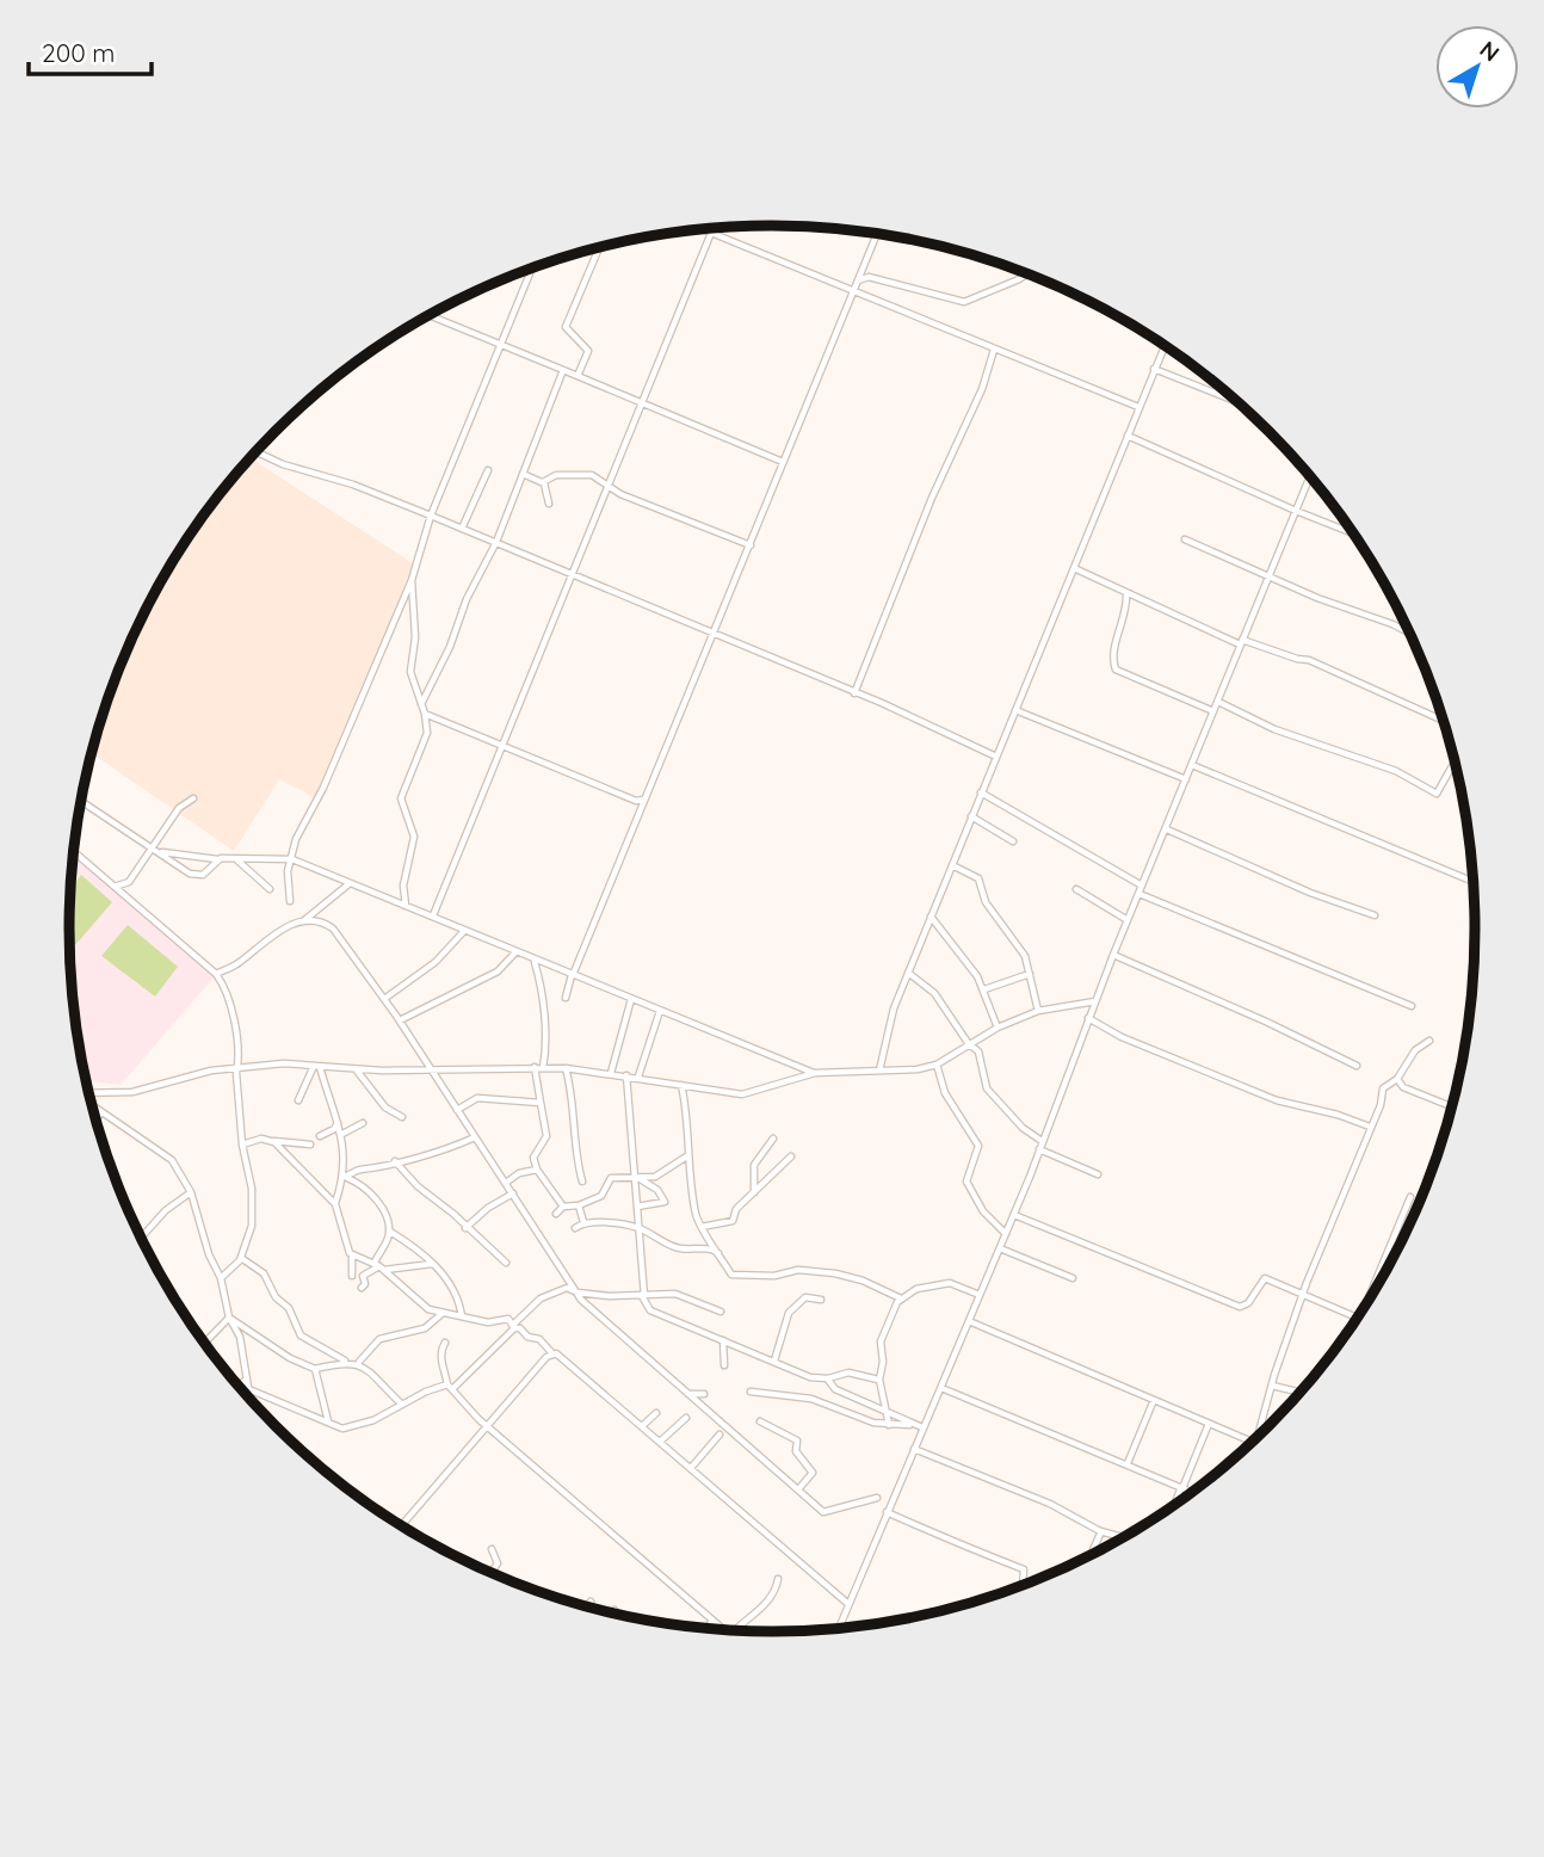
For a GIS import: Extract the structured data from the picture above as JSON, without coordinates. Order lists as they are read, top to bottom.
{
  "scale_bar": "200 m",
  "north": "top right"
}
